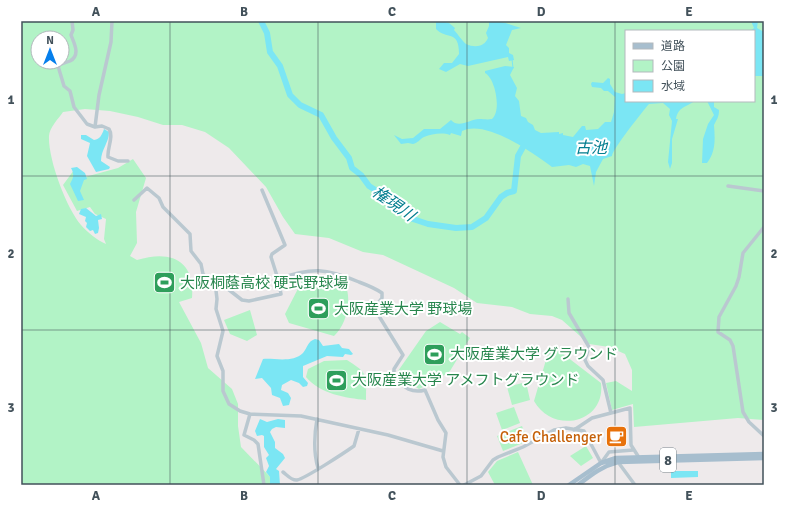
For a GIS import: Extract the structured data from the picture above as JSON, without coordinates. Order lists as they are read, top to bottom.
{
  "streets": {
    "main road": ["8"]
  },
  "water": ["古池", "権現川"],
  "places": {
    "sports": [
      "大阪桐蔭高校 硬式野球場",
      "大阪産業大学 野球場",
      "大阪産業大学 グラウンド",
      "大阪産業大学 アメフトグラウンド"
    ],
    "cafe": ["Cafe Challenger"]
  },
  "legend": ["道路", "公園", "水域"],
  "north": "top",
  "grid": {
    "columns": [
      "A",
      "B",
      "C",
      "D",
      "E"
    ],
    "rows": ["1", "2", "3"]
  }
}
